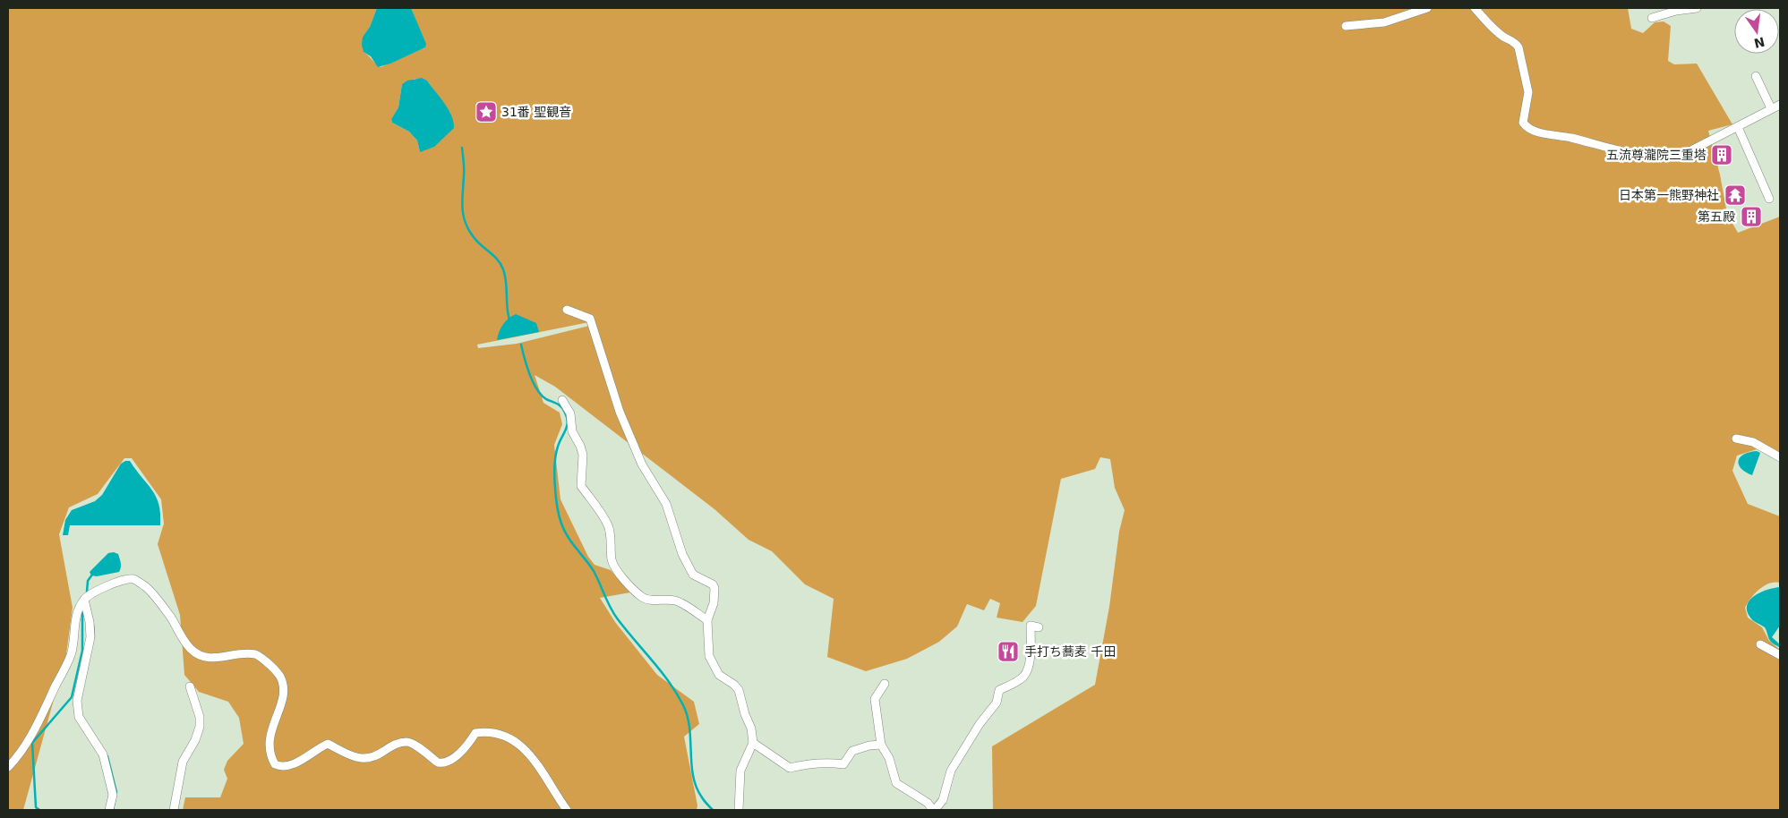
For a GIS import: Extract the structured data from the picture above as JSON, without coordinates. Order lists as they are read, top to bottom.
{
  "places": {
    "place": ["31番 聖観音"],
    "building": ["五流尊瀧院三重塔", "第五殿"],
    "temple": ["日本第一熊野神社"],
    "restaurant": ["手打ち蕎麦 千田"]
  },
  "north": "bottom"
}
